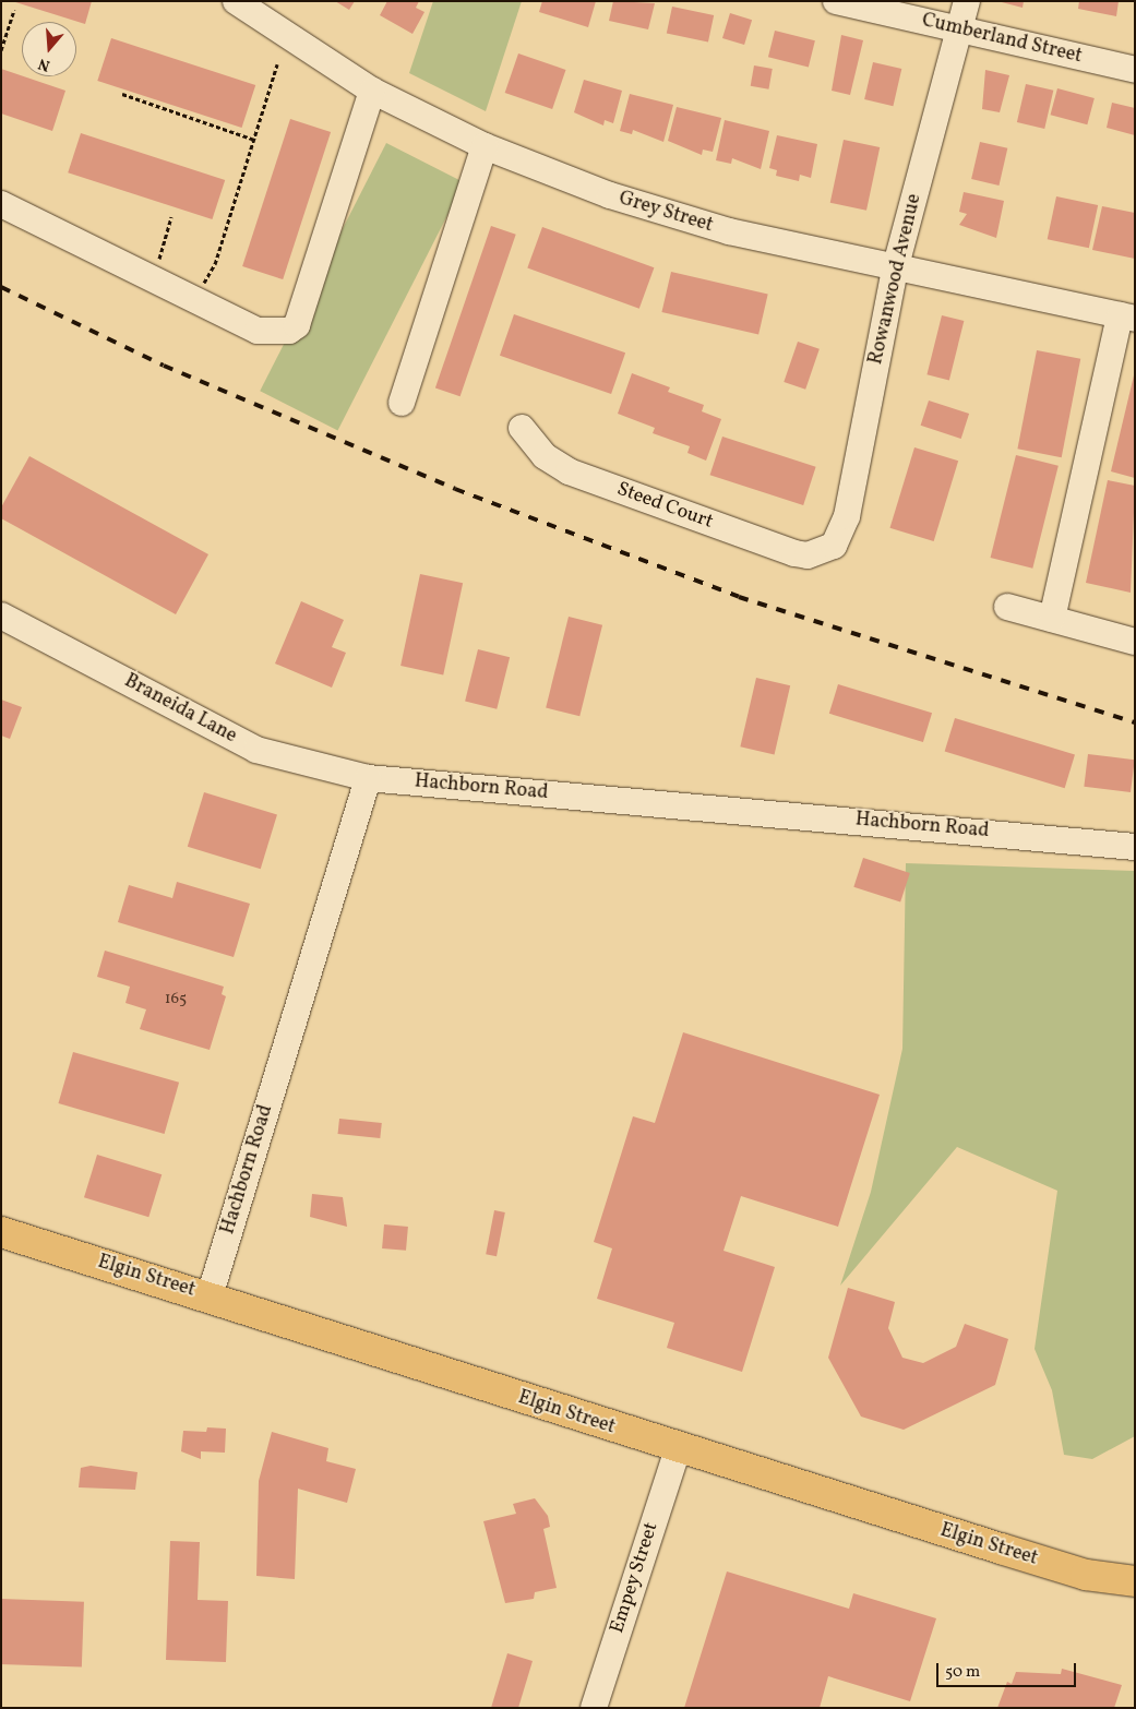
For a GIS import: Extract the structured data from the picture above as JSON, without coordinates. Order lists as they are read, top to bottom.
{
  "streets": {
    "main road": ["Elgin Street"],
    "street": [
      "Cumberland Street",
      "Grey Street",
      "Rowanwood Avenue",
      "Steed Court",
      "Braneida Lane",
      "Hachborn Road",
      "Empey Street"
    ]
  },
  "crossings": [
    ["Cumberland Street", "Rowanwood Avenue"],
    ["Grey Street", "Rowanwood Avenue"],
    ["Rowanwood Avenue", "Steed Court"],
    ["Braneida Lane", "Hachborn Road"],
    ["Hachborn Road", "Elgin Street"],
    ["Elgin Street", "Empey Street"]
  ],
  "house_numbers": ["165"],
  "scale_bar": "50 m",
  "north": "bottom"
}
